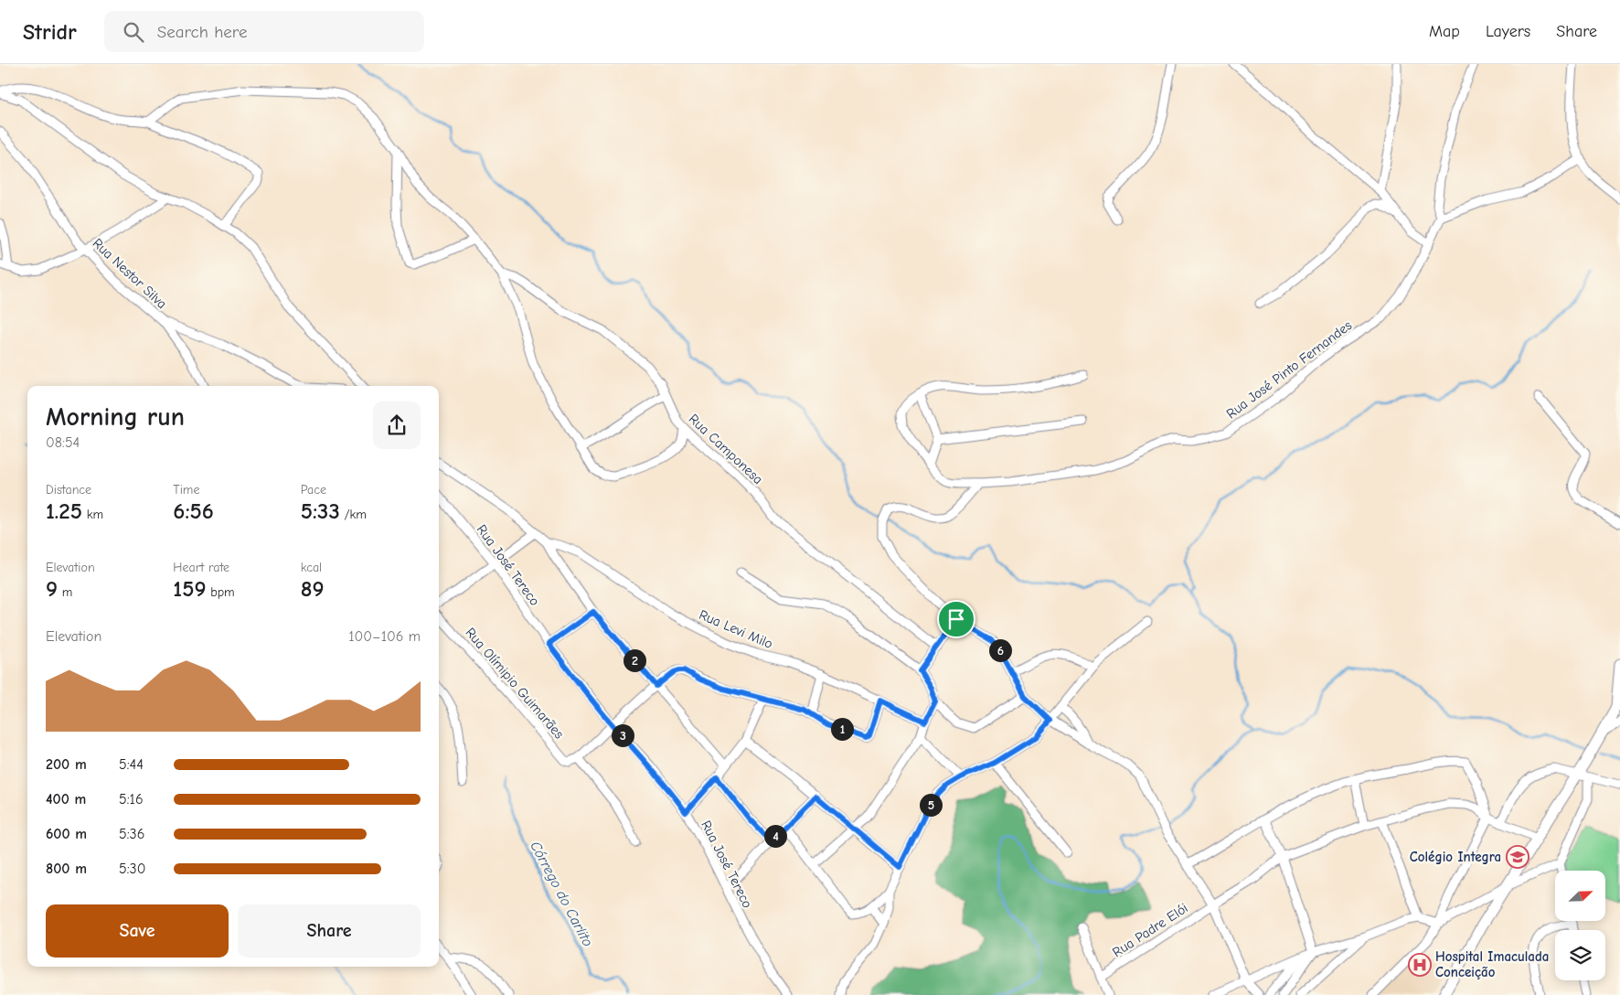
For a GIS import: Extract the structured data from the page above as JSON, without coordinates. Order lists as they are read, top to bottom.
{
  "streets": {
    "street": [
      "Rua Nestor Silva",
      "Rua José Pinto Fernandes",
      "Rua Camponesa",
      "Rua José Tereco",
      "Rua Levi Milo",
      "Rua Olímipio Guimarães",
      "Rua Padre Elói"
    ]
  },
  "water": ["Córrego do Carlito"],
  "places": {
    "school or university": ["Colégio Integra"],
    "hospital": ["Hospital Imaculada Conceição"]
  },
  "north": "top right",
  "page": {
    "header": "Stridr",
    "search": "Search here",
    "nav": ["Map", "Layers", "Share"],
    "heading": ["Morning run", "08:54"],
    "stats": [
      ["Distance", "1.25 km"],
      ["Time", "6:56"],
      ["Pace", "5:33 /km"],
      ["Elevation", "9 m"],
      ["Heart rate", "159 bpm"],
      ["kcal", "89"]
    ],
    "chart": ["Elevation", "100–106 m"],
    "pins": [
      "6",
      "2",
      "1",
      "3",
      "5",
      "4"
    ],
    "list": [
      {
        "name": "200 m",
        "note": "5:44"
      },
      {
        "name": "400 m",
        "note": "5:16"
      },
      {
        "name": "600 m",
        "note": "5:36"
      },
      {
        "name": "800 m",
        "note": "5:30"
      }
    ],
    "buttons": ["Save", "Share"]
  }
}
